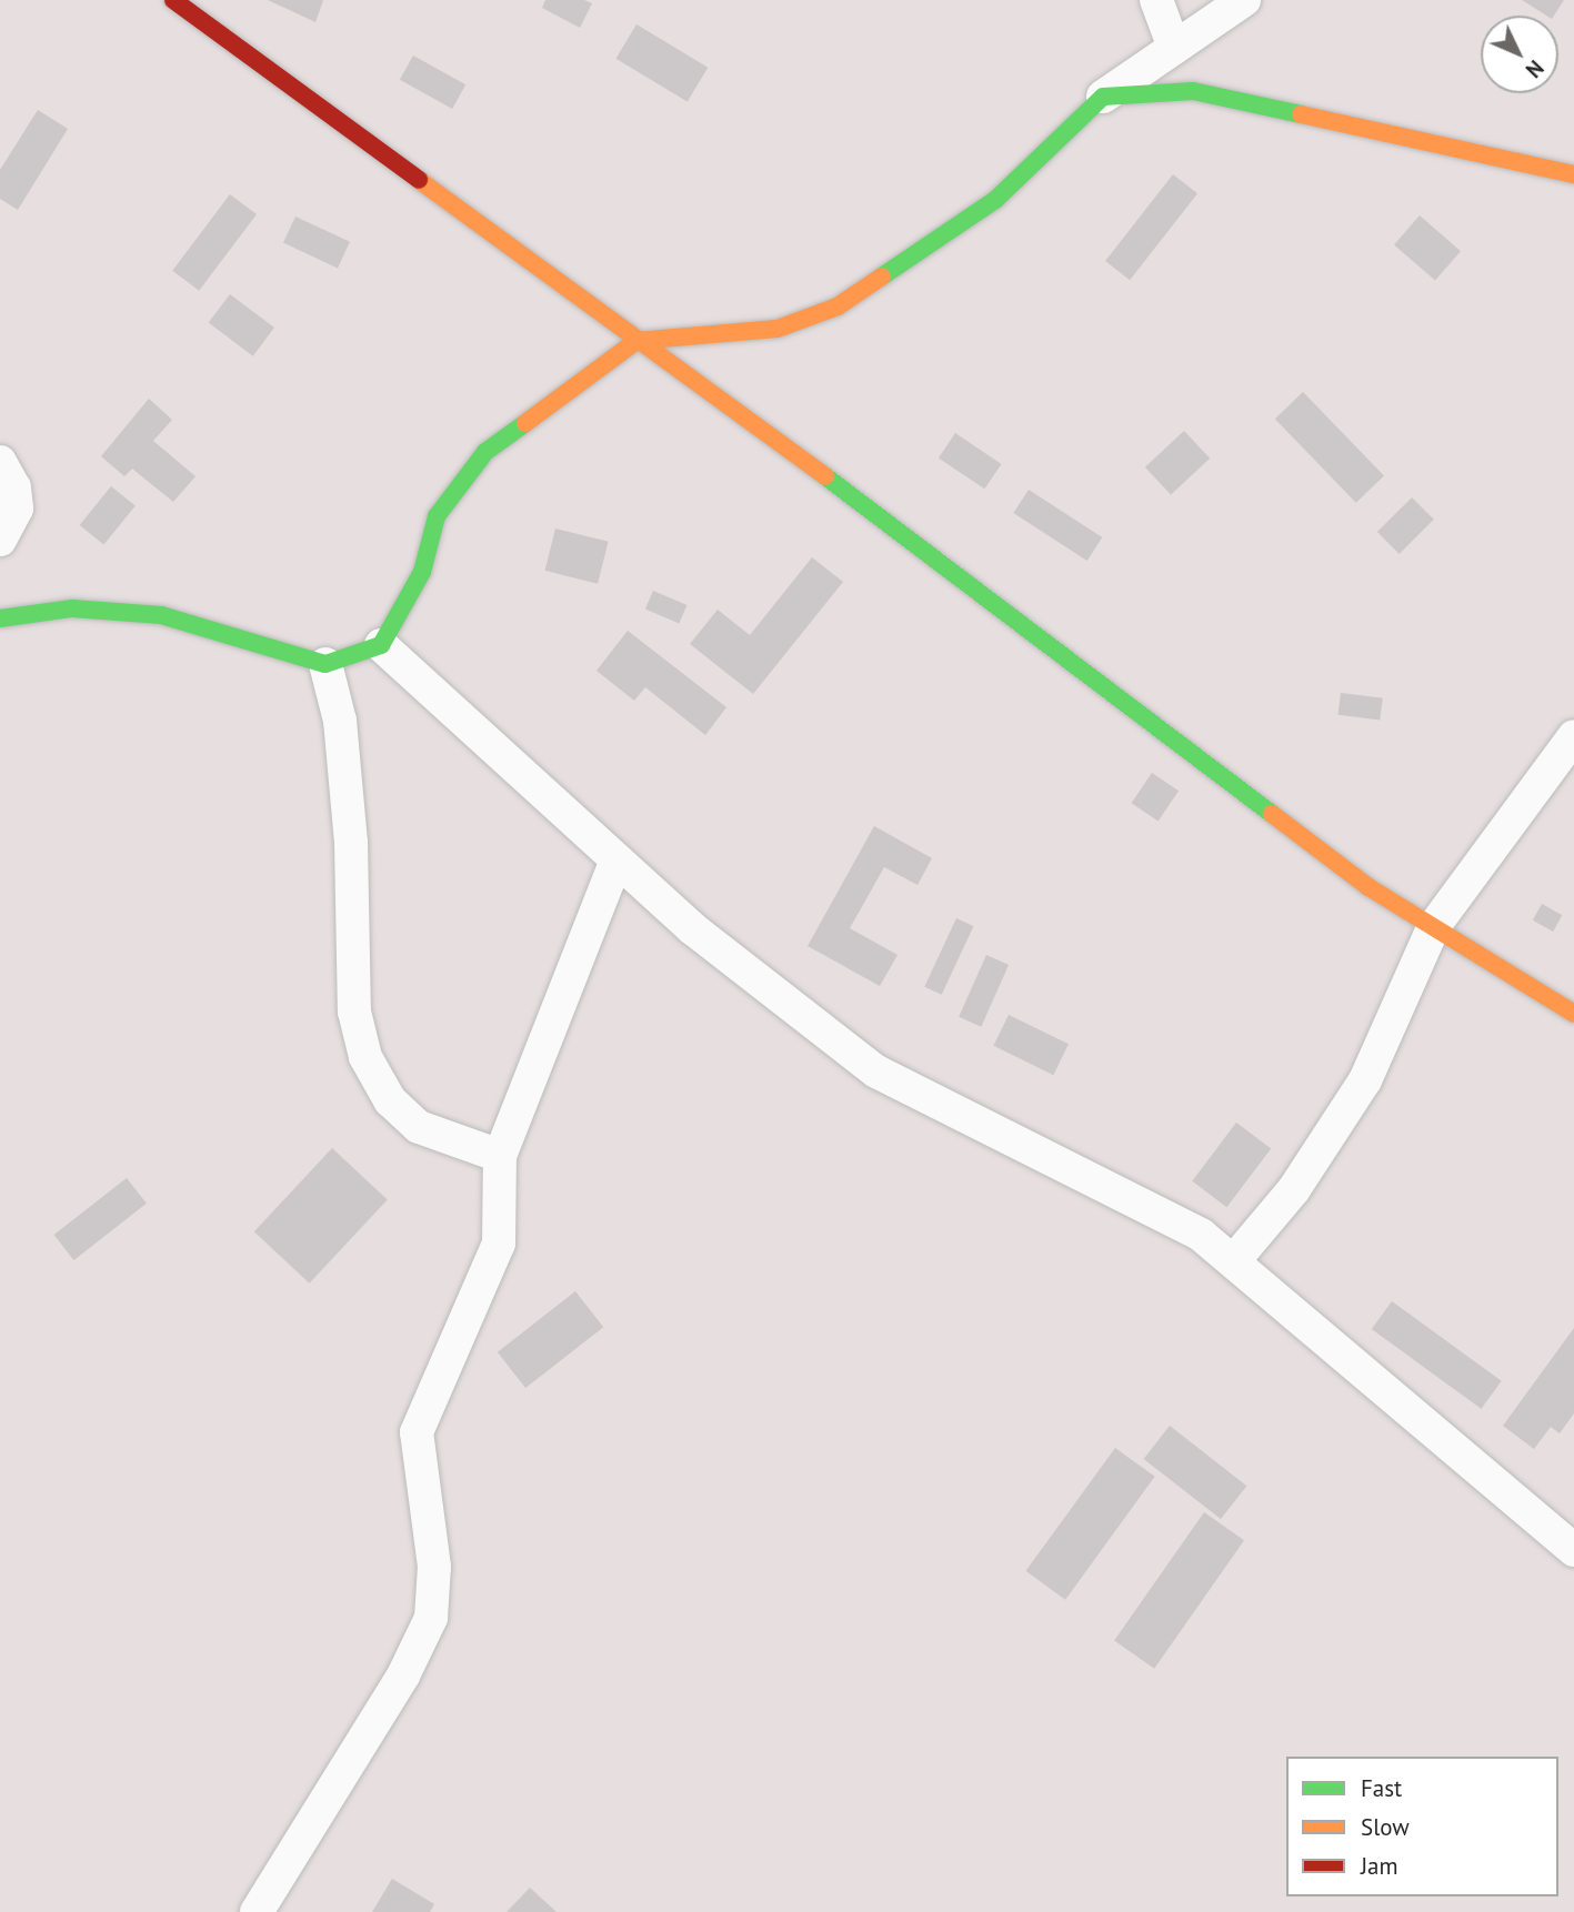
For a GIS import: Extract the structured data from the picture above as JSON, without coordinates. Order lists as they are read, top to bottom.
{
  "legend": ["Fast", "Slow", "Jam"],
  "north": "bottom right"
}
